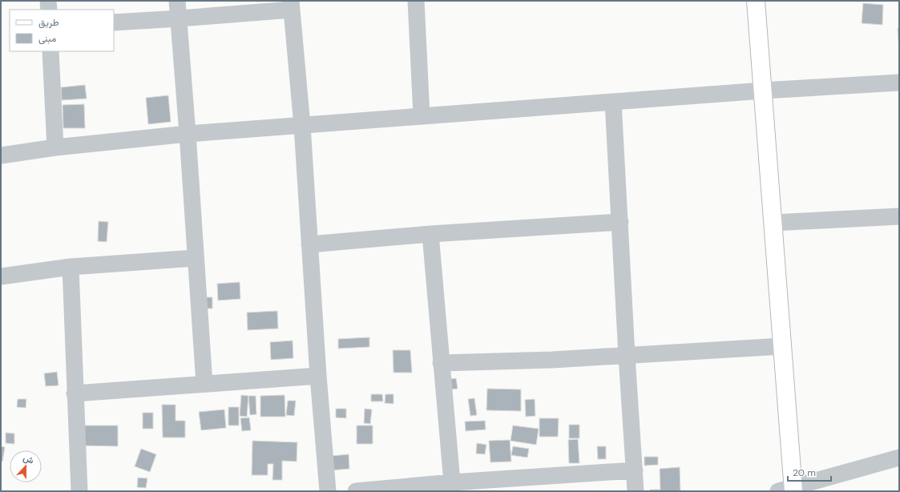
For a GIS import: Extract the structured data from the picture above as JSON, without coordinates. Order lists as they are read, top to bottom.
{
  "legend": ["طريق", "مبنى"],
  "scale_bar": "20 m",
  "north": "top"
}
